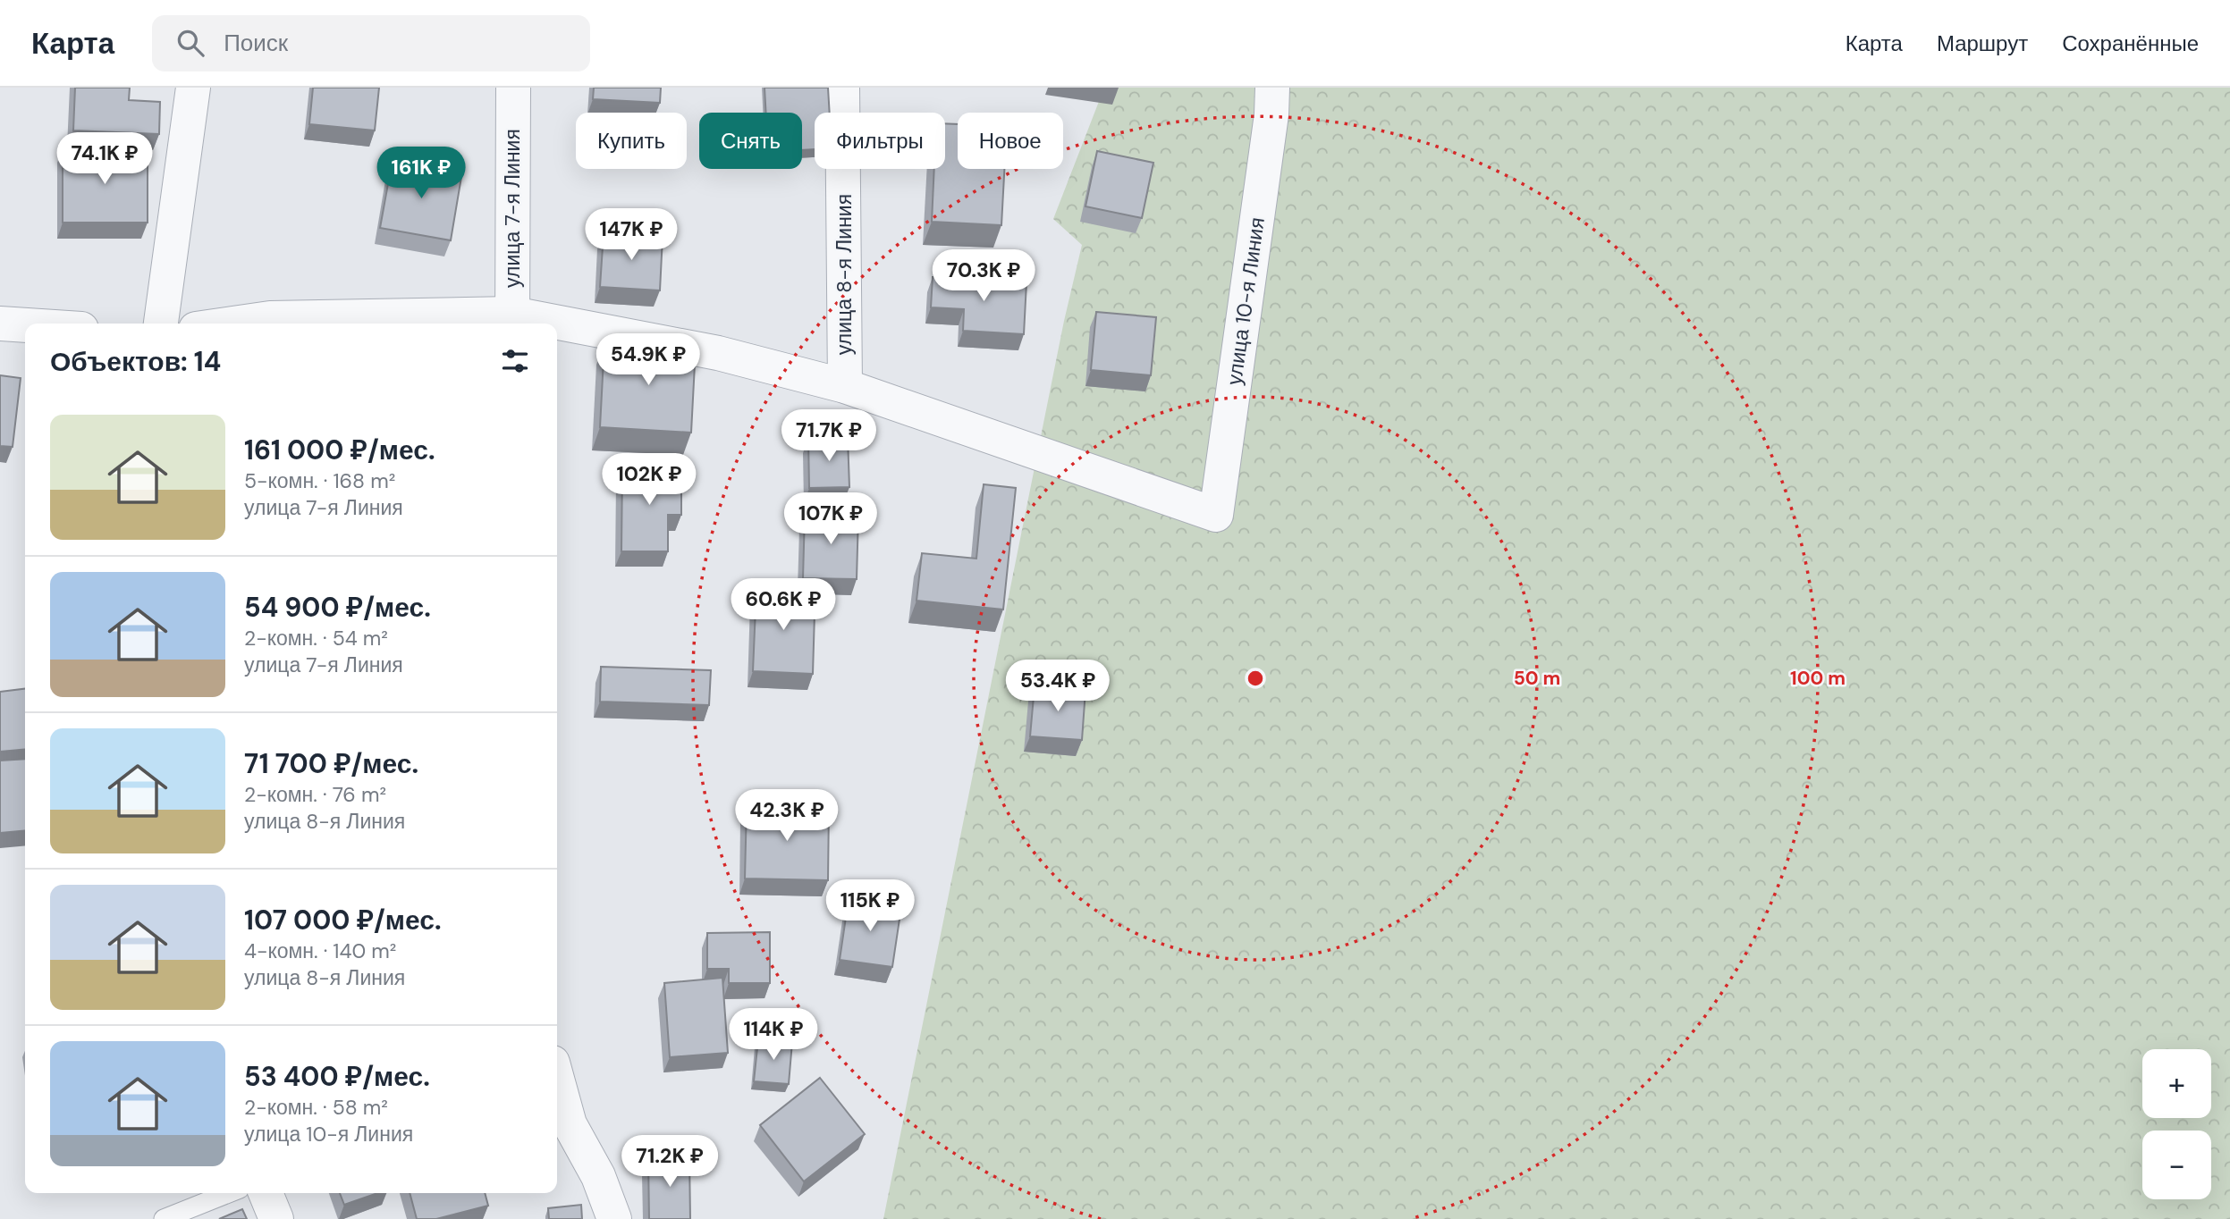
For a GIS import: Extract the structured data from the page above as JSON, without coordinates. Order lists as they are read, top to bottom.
{
  "streets": {
    "street": ["улица 7-я Линия", "улица 8-я Линия", "улица 10-я Линия"]
  },
  "crossings": [
    ["улица 8-я Линия", "улица 10-я Линия"]
  ],
  "page": {
    "header": "Карта",
    "search": "Поиск",
    "nav": ["Карта", "Маршрут", "Сохранённые"],
    "chip": [
      "Купить",
      "Снять",
      "Фильтры",
      "Новое"
    ],
    "price": [
      "74.1K ₽",
      "161K ₽",
      "147K ₽",
      "70.3K ₽",
      "54.9K ₽",
      "71.7K ₽",
      "102K ₽",
      "107K ₽",
      "60.6K ₽",
      "53.4K ₽",
      "42.3K ₽",
      "115K ₽",
      "114K ₽",
      "71.2K ₽"
    ],
    "heading": "Объектов: 14",
    "list": [
      {
        "name": "161 000 ₽/мес.",
        "note": "5-комн. · 168 m² · улица 7-я Линия"
      },
      {
        "name": "54 900 ₽/мес.",
        "note": "2-комн. · 54 m² · улица 7-я Линия"
      },
      {
        "name": "71 700 ₽/мес.",
        "note": "2-комн. · 76 m² · улица 8-я Линия"
      },
      {
        "name": "107 000 ₽/мес.",
        "note": "4-комн. · 140 m² · улица 8-я Линия"
      },
      {
        "name": "53 400 ₽/мес.",
        "note": "2-комн. · 58 m² · улица 10-я Линия"
      }
    ],
    "map_buttons": ["+", "−"]
  },
  "rings": ["50 m", "100 m"]
}
